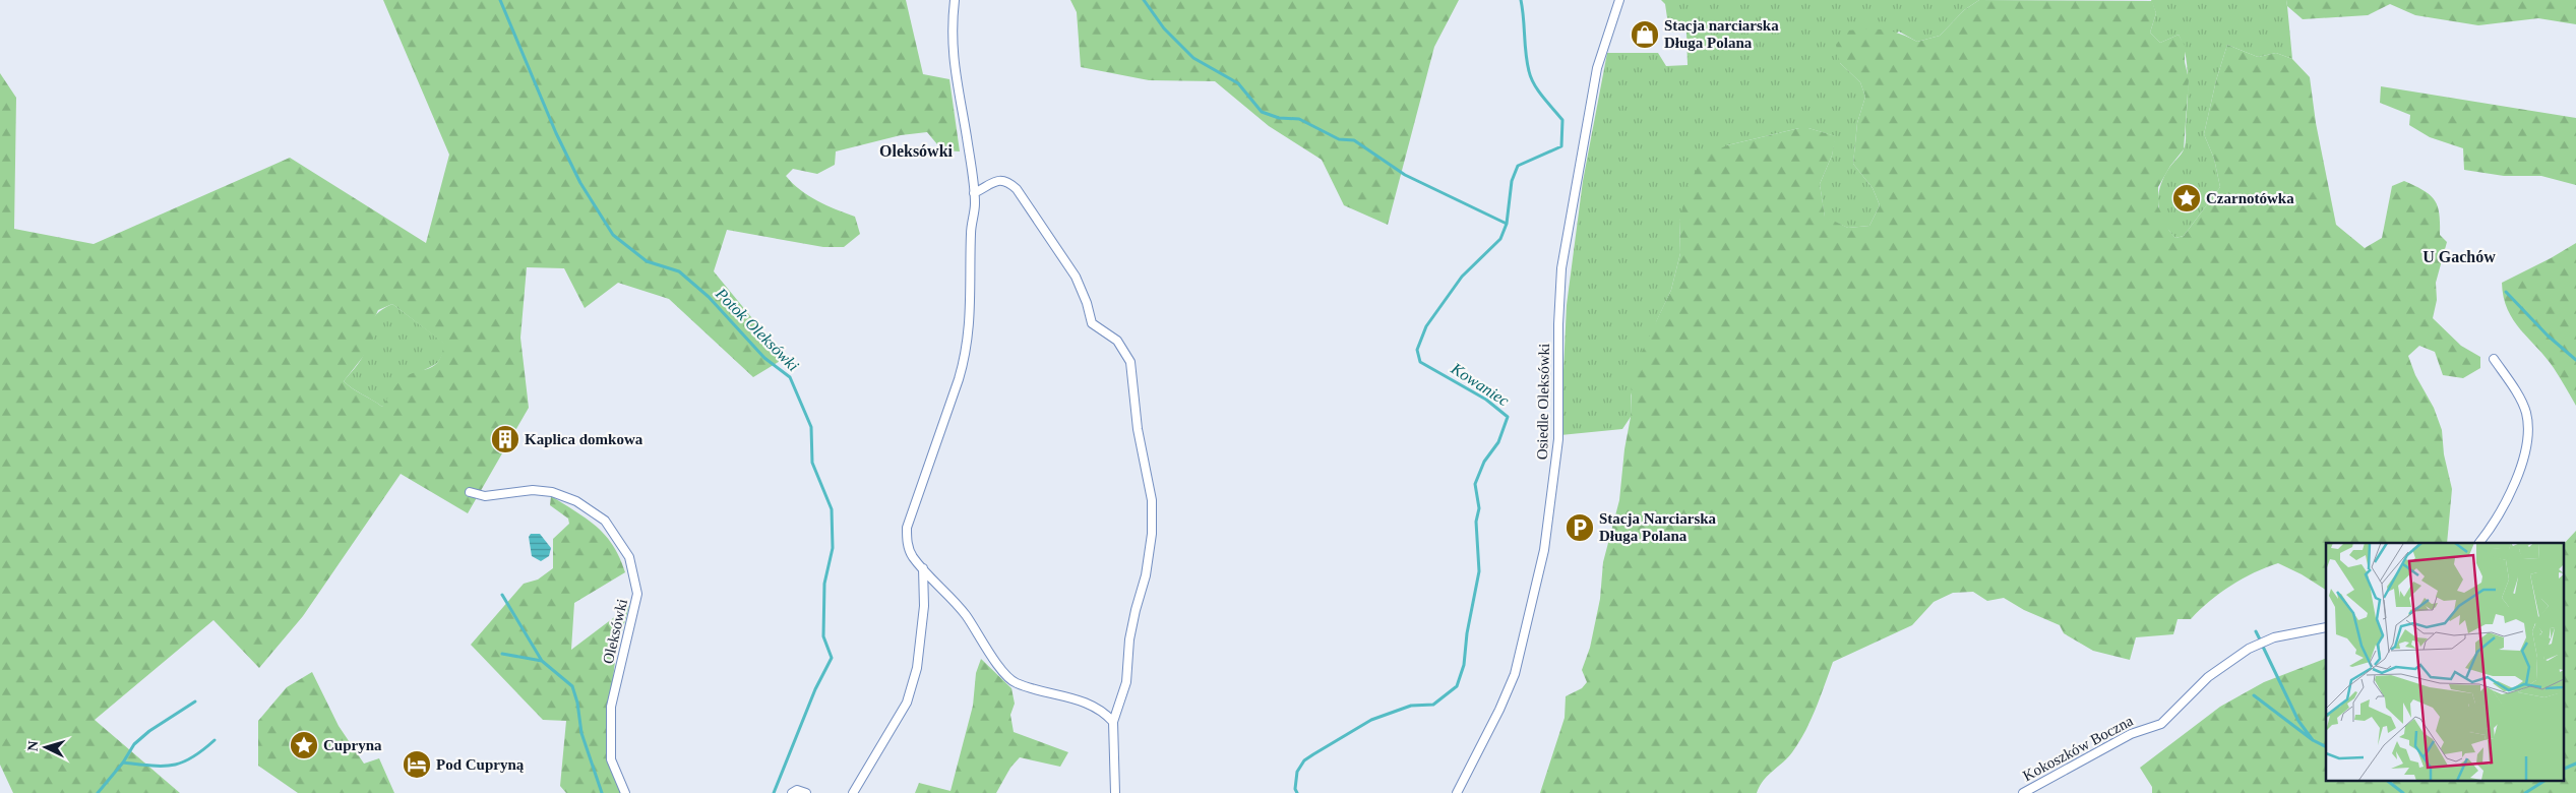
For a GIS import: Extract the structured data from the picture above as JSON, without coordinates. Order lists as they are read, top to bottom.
{
  "streets": {
    "street": ["Osiedle Oleksówki", "Oleksówki", "Kokoszków Boczna"]
  },
  "districts": ["Oleksówki", "U Gachów"],
  "water": ["Potok Oleksówki", "Kowaniec"],
  "places": {
    "shop": ["Stacja narciarska Długa Polana"],
    "place": ["Czarnotówka", "Cupryna"],
    "building": ["Kaplica domkowa"],
    "parking": ["Stacja Narciarska Długa Polana"],
    "hotel": ["Pod Cupryną"]
  },
  "north": "left"
}
